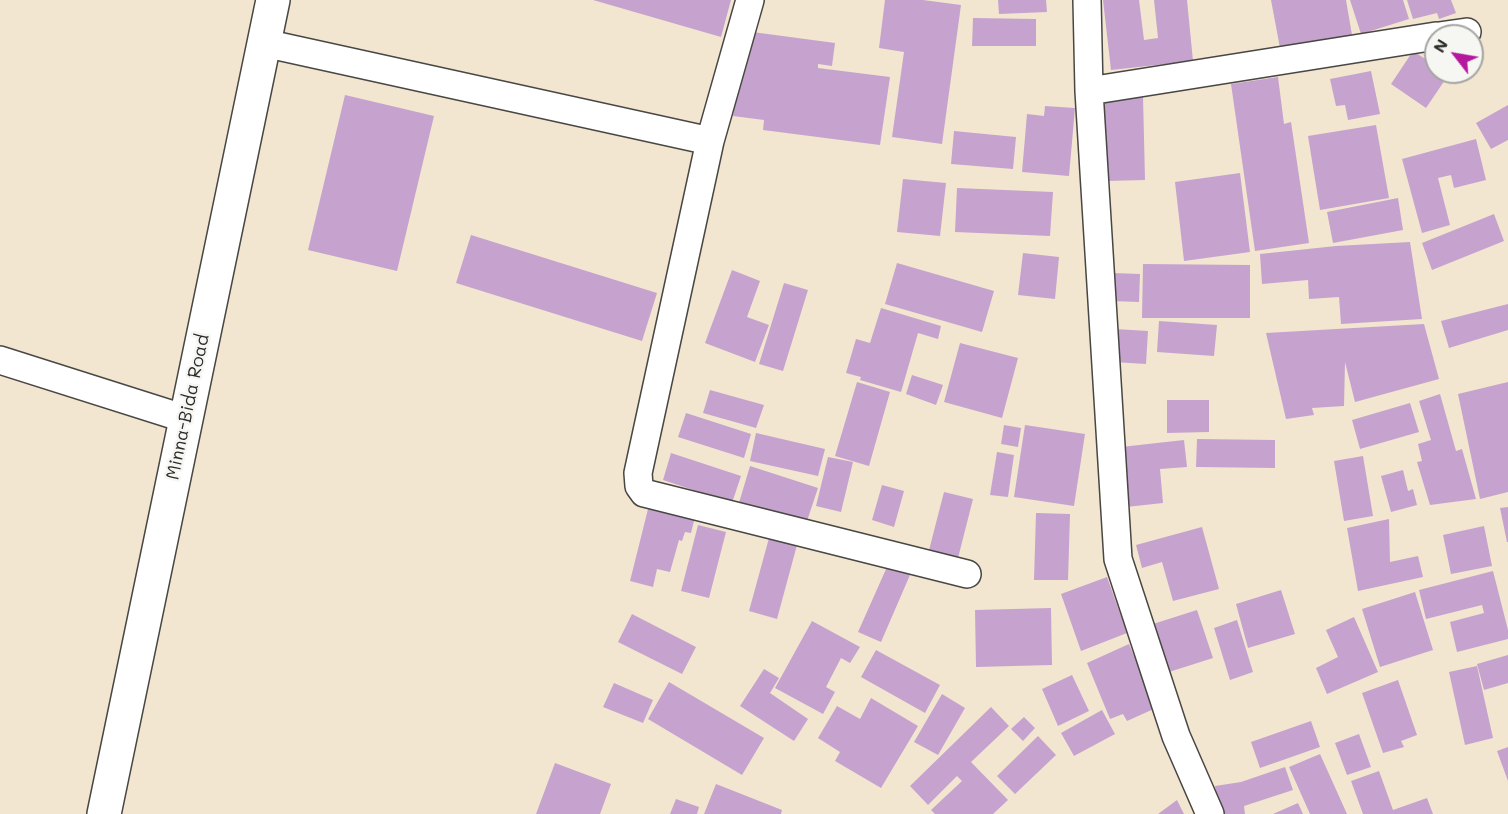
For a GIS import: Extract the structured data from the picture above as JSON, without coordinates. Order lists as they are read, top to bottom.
{
  "streets": {
    "main road": ["Minna-Bida Road"]
  },
  "north": "top left"
}
